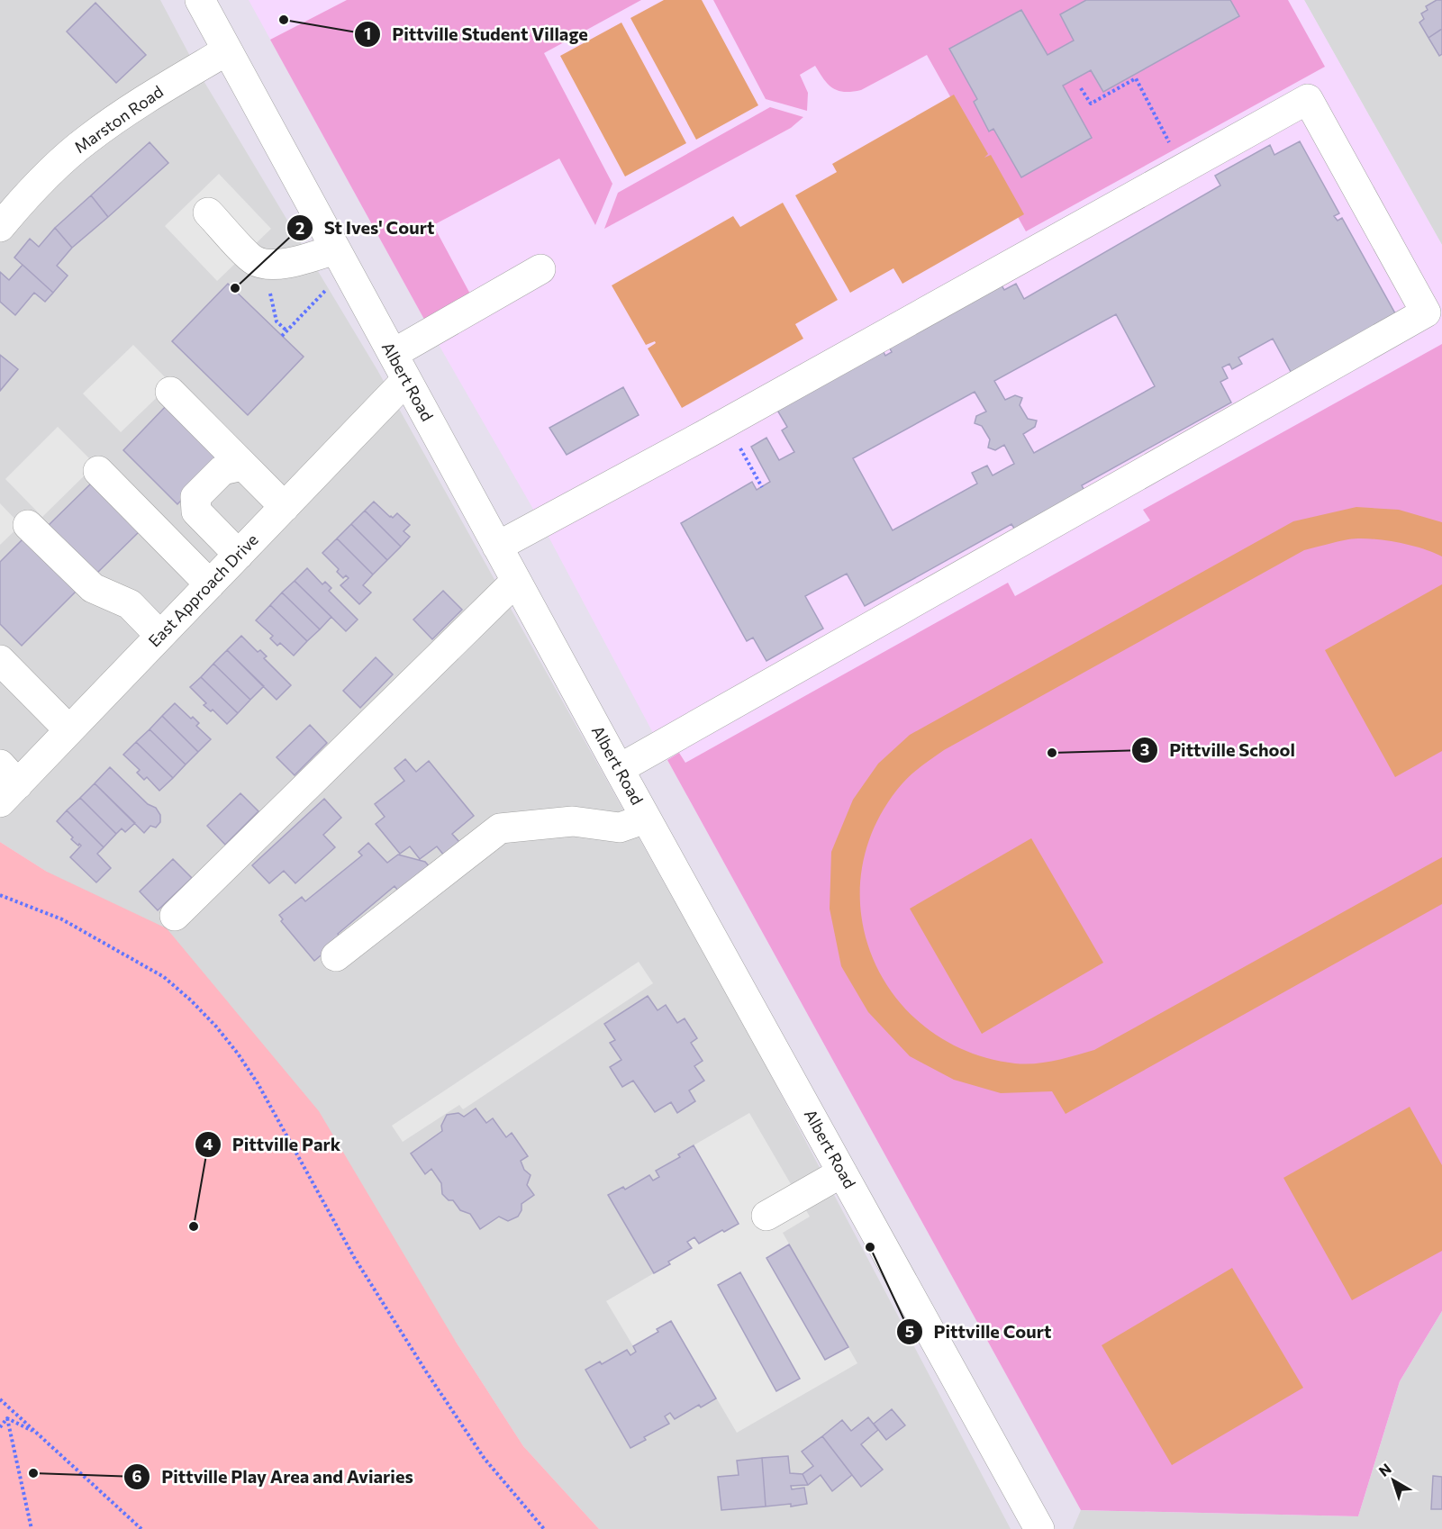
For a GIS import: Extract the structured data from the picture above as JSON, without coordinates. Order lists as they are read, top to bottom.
{
  "streets": {
    "street": ["Marston Road", "Albert Road", "East Approach Drive"]
  },
  "crossings": [
    ["Marston Road", "Albert Road"],
    ["Albert Road", "East Approach Drive"]
  ],
  "places": [
    "Pittville Student Village",
    "St Ives' Court",
    "Pittville School",
    "Pittville Park",
    "Pittville Court",
    "Pittville Play Area and Aviaries"
  ],
  "north": "top left"
}
